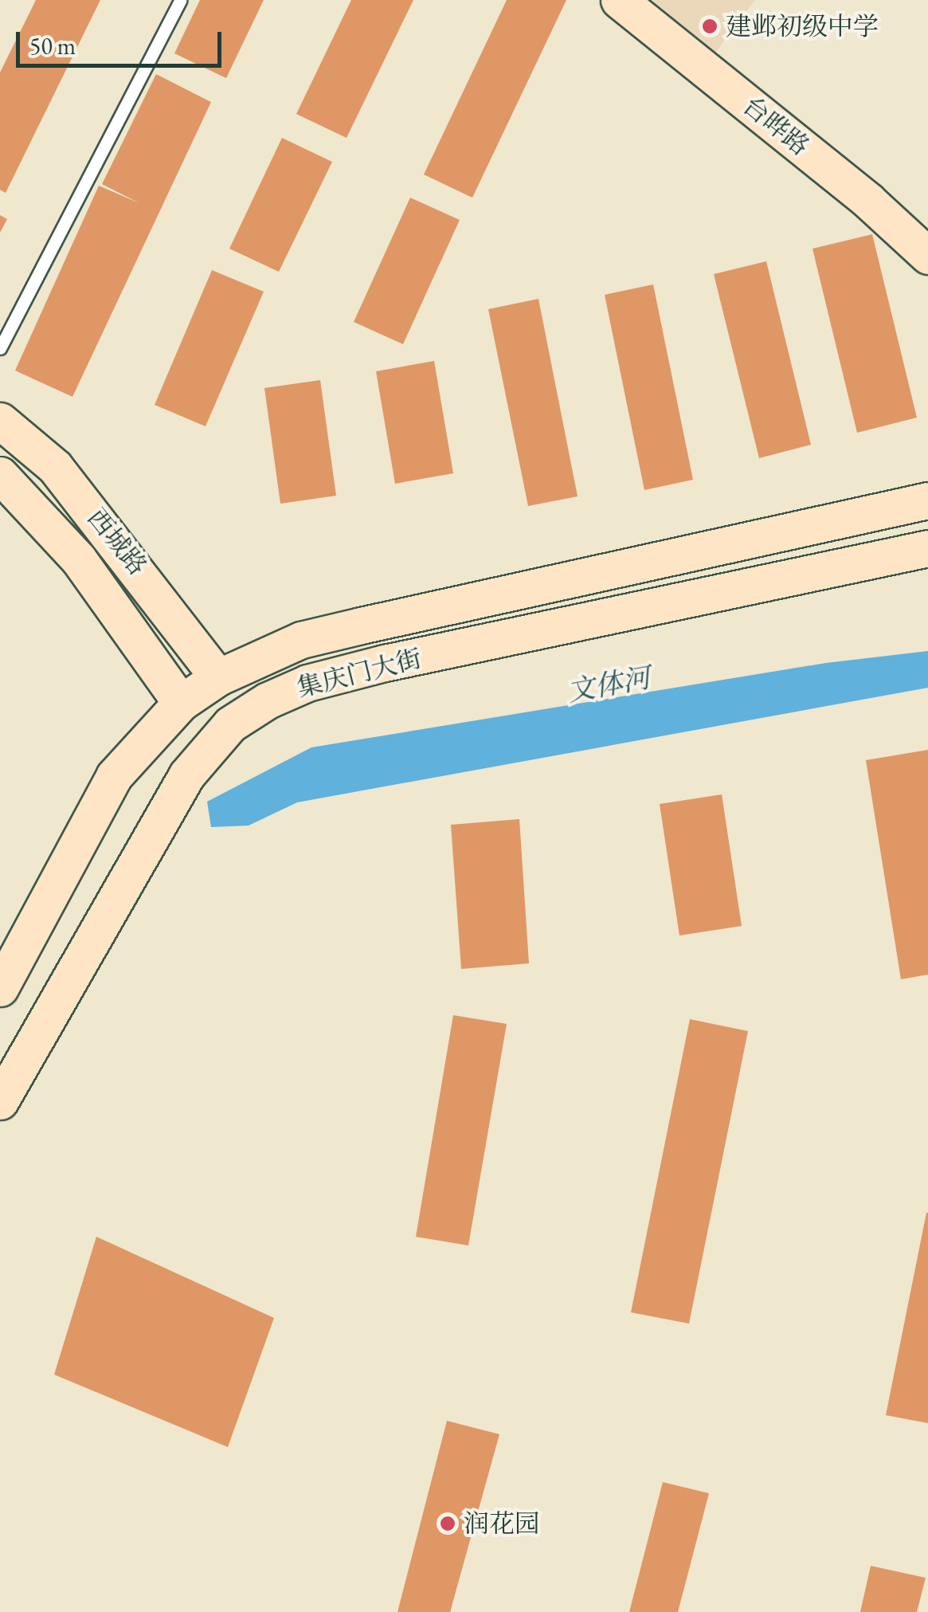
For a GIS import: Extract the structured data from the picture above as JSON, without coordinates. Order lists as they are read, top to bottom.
{
  "streets": {
    "main road": ["台晔路", "西城路", "集庆门大街"]
  },
  "crossings": [
    ["西城路", "集庆门大街"]
  ],
  "water": ["文体河"],
  "places": ["建邺初级中学", "润花园"],
  "scale_bar": "50 m"
}
